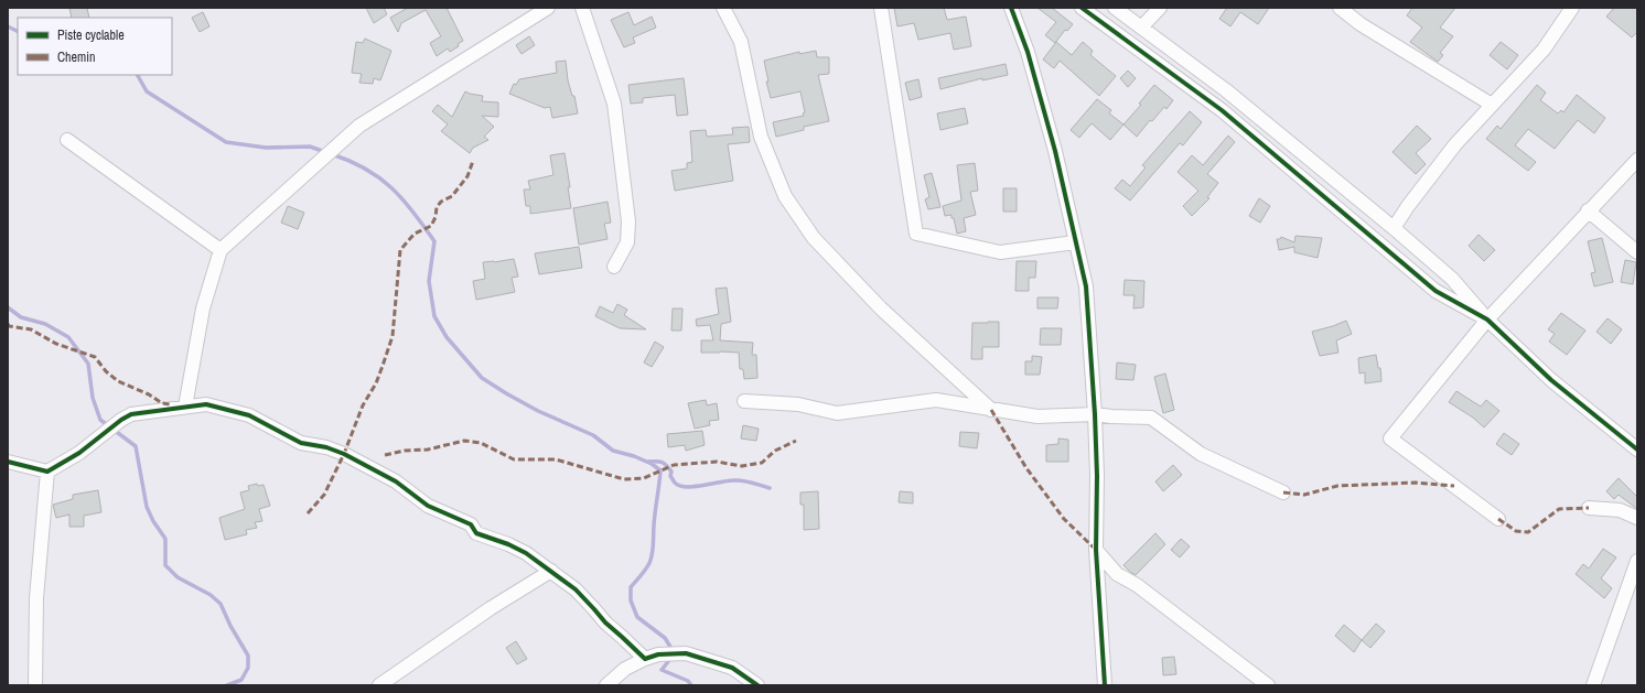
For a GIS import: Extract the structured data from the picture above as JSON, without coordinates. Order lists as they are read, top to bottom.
{
  "legend": ["Piste cyclable", "Chemin"]
}
